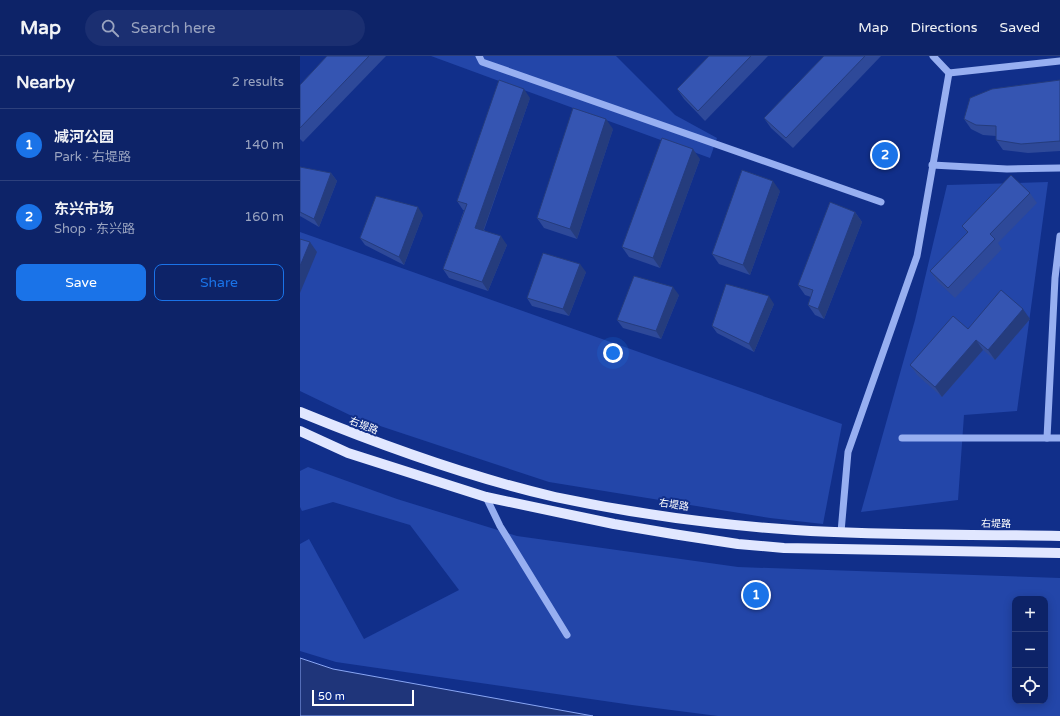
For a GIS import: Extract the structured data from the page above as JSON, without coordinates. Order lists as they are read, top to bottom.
{
  "streets": {
    "main road": ["右堤路"]
  },
  "scale_bar": "50 m",
  "page": {
    "header": "Map",
    "search": "Search here",
    "nav": ["Map", "Directions", "Saved"],
    "heading": ["Nearby", "2 results"],
    "list": [
      {
        "mark": "1",
        "name": "减河公园",
        "note": "Park · 右堤路",
        "value": "140 m"
      },
      {
        "mark": "2",
        "name": "东兴市场",
        "note": "Shop · 东兴路",
        "value": "160 m"
      }
    ],
    "pins": ["2", "1"],
    "buttons": ["Save", "Share"],
    "map_buttons": ["+", "−"],
    "scale": "50 m"
  }
}
